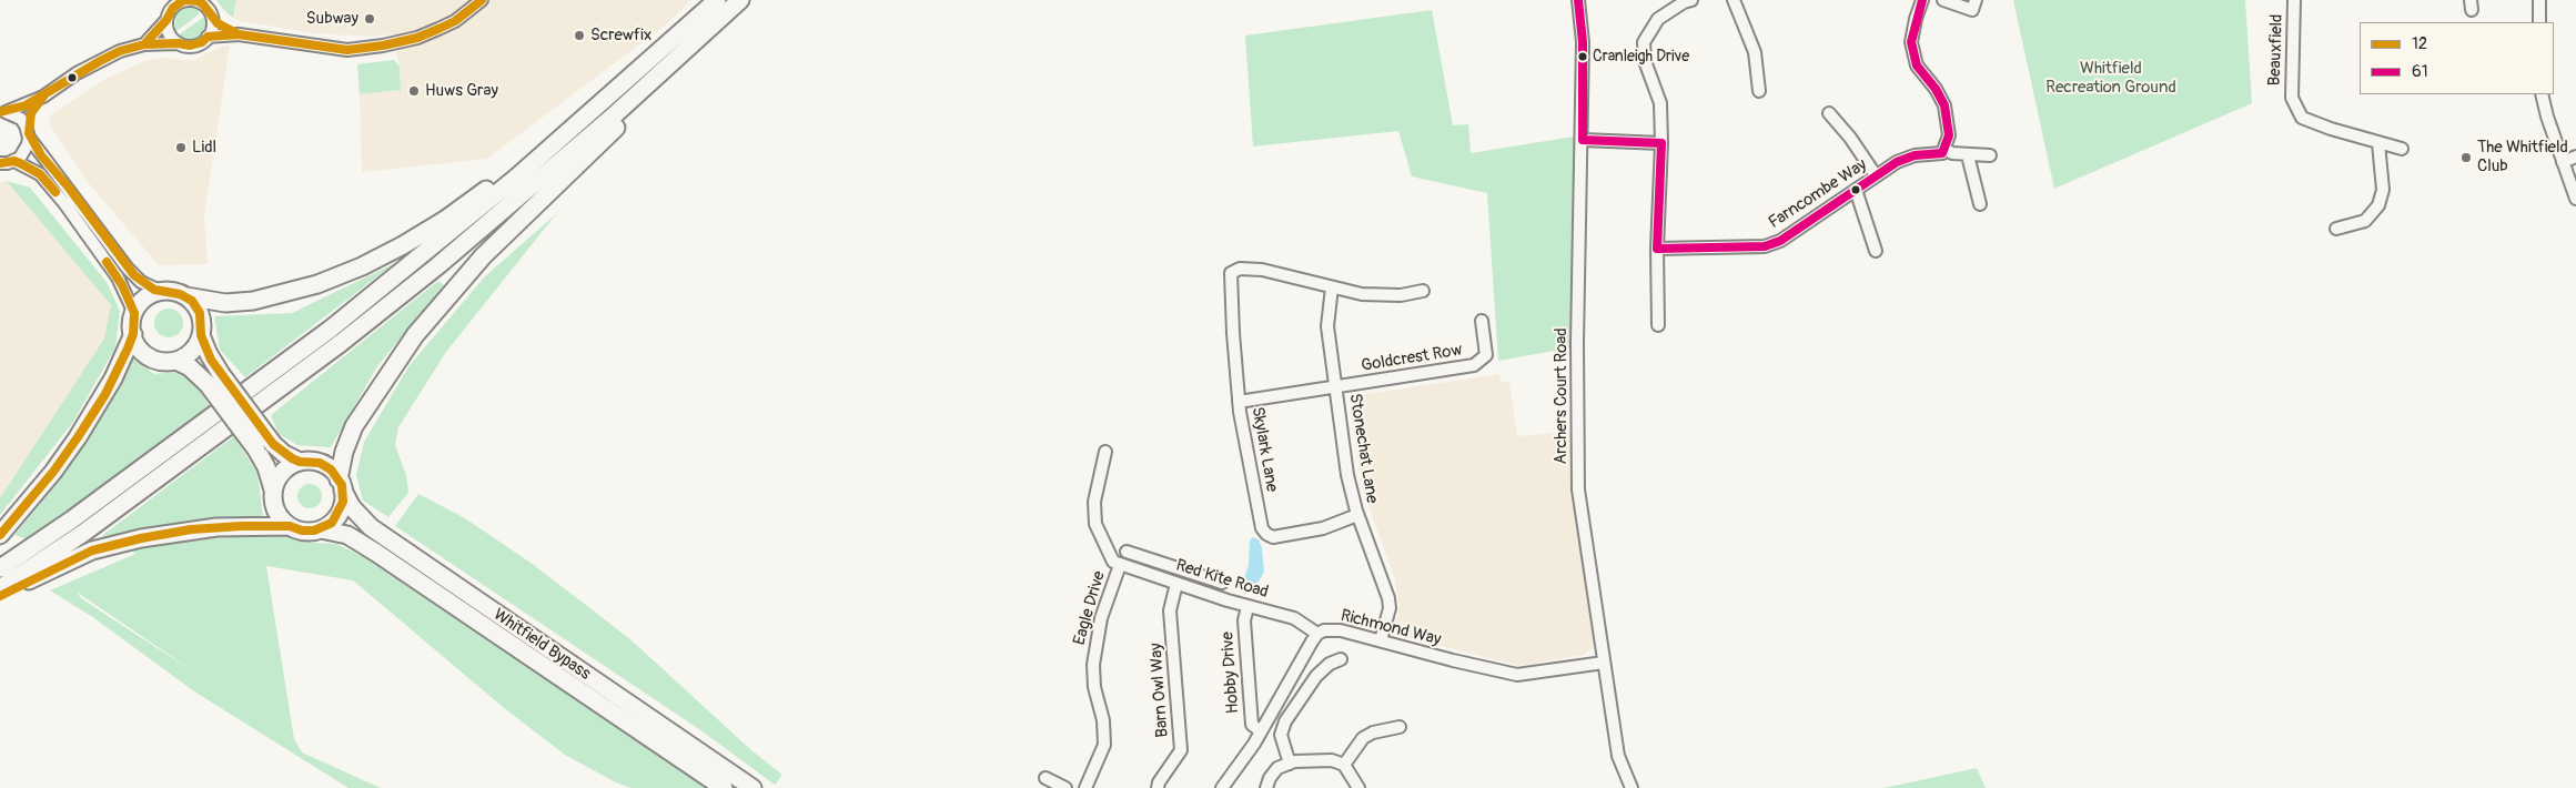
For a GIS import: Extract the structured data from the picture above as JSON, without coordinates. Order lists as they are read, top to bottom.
{
  "streets": {
    "highway": ["Whitfield Bypass"],
    "street": [
      "Beauxfield",
      "Farncombe Way",
      "Goldcrest Row",
      "Archers Court Road",
      "Stonechat Lane",
      "Skylark Lane",
      "Red Kite Road",
      "Eagle Drive",
      "Richmond Way",
      "Hobby Drive",
      "Barn Owl Way"
    ]
  },
  "crossings": [
    ["Goldcrest Row", "Stonechat Lane"],
    ["Goldcrest Row", "Skylark Lane"],
    ["Archers Court Road", "Richmond Way"],
    ["Stonechat Lane", "Skylark Lane"],
    ["Stonechat Lane", "Richmond Way"],
    ["Red Kite Road", "Eagle Drive"],
    ["Red Kite Road", "Richmond Way"],
    ["Red Kite Road", "Hobby Drive"],
    ["Red Kite Road", "Barn Owl Way"],
    ["Richmond Way", "Hobby Drive"]
  ],
  "parks": ["Whitfield Recreation Ground"],
  "places": [
    "Subway",
    "Screwfix",
    "Cranleigh Drive",
    "Huws Gray",
    "Lidl",
    "The Whitfield Club"
  ],
  "lines": ["transit line 12", "transit line 61"],
  "legend": ["12", "61"]
}
